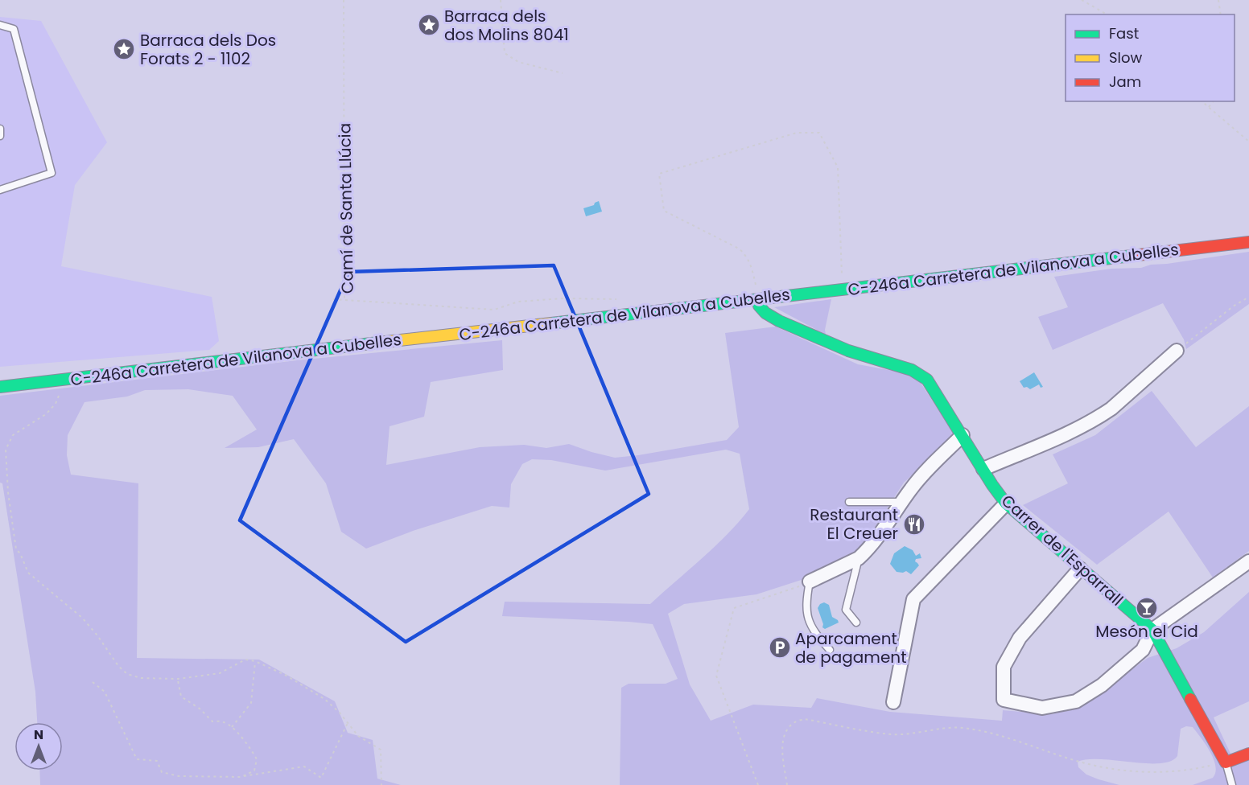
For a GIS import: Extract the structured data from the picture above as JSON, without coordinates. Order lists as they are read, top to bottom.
{
  "streets": {
    "main road": ["C-246a Carretera de Vilanova a Cubelles", "Carrer de l'Esparrall"],
    "path": ["Camí de Santa Llúcia"]
  },
  "crossings": [
    ["Camí de Santa Llúcia", "C-246a Carretera de Vilanova a Cubelles"],
    ["C-246a Carretera de Vilanova a Cubelles", "Carrer de l'Esparrall"]
  ],
  "places": {
    "place": ["Barraca dels dos Molins 8041", "Barraca dels Dos Forats 2 - 1102"],
    "restaurant": ["Restaurant El Creuer"],
    "bar": ["Mesón el Cid"],
    "parking": ["Aparcament de pagament"]
  },
  "legend": ["Fast", "Slow", "Jam"],
  "north": "top"
}
